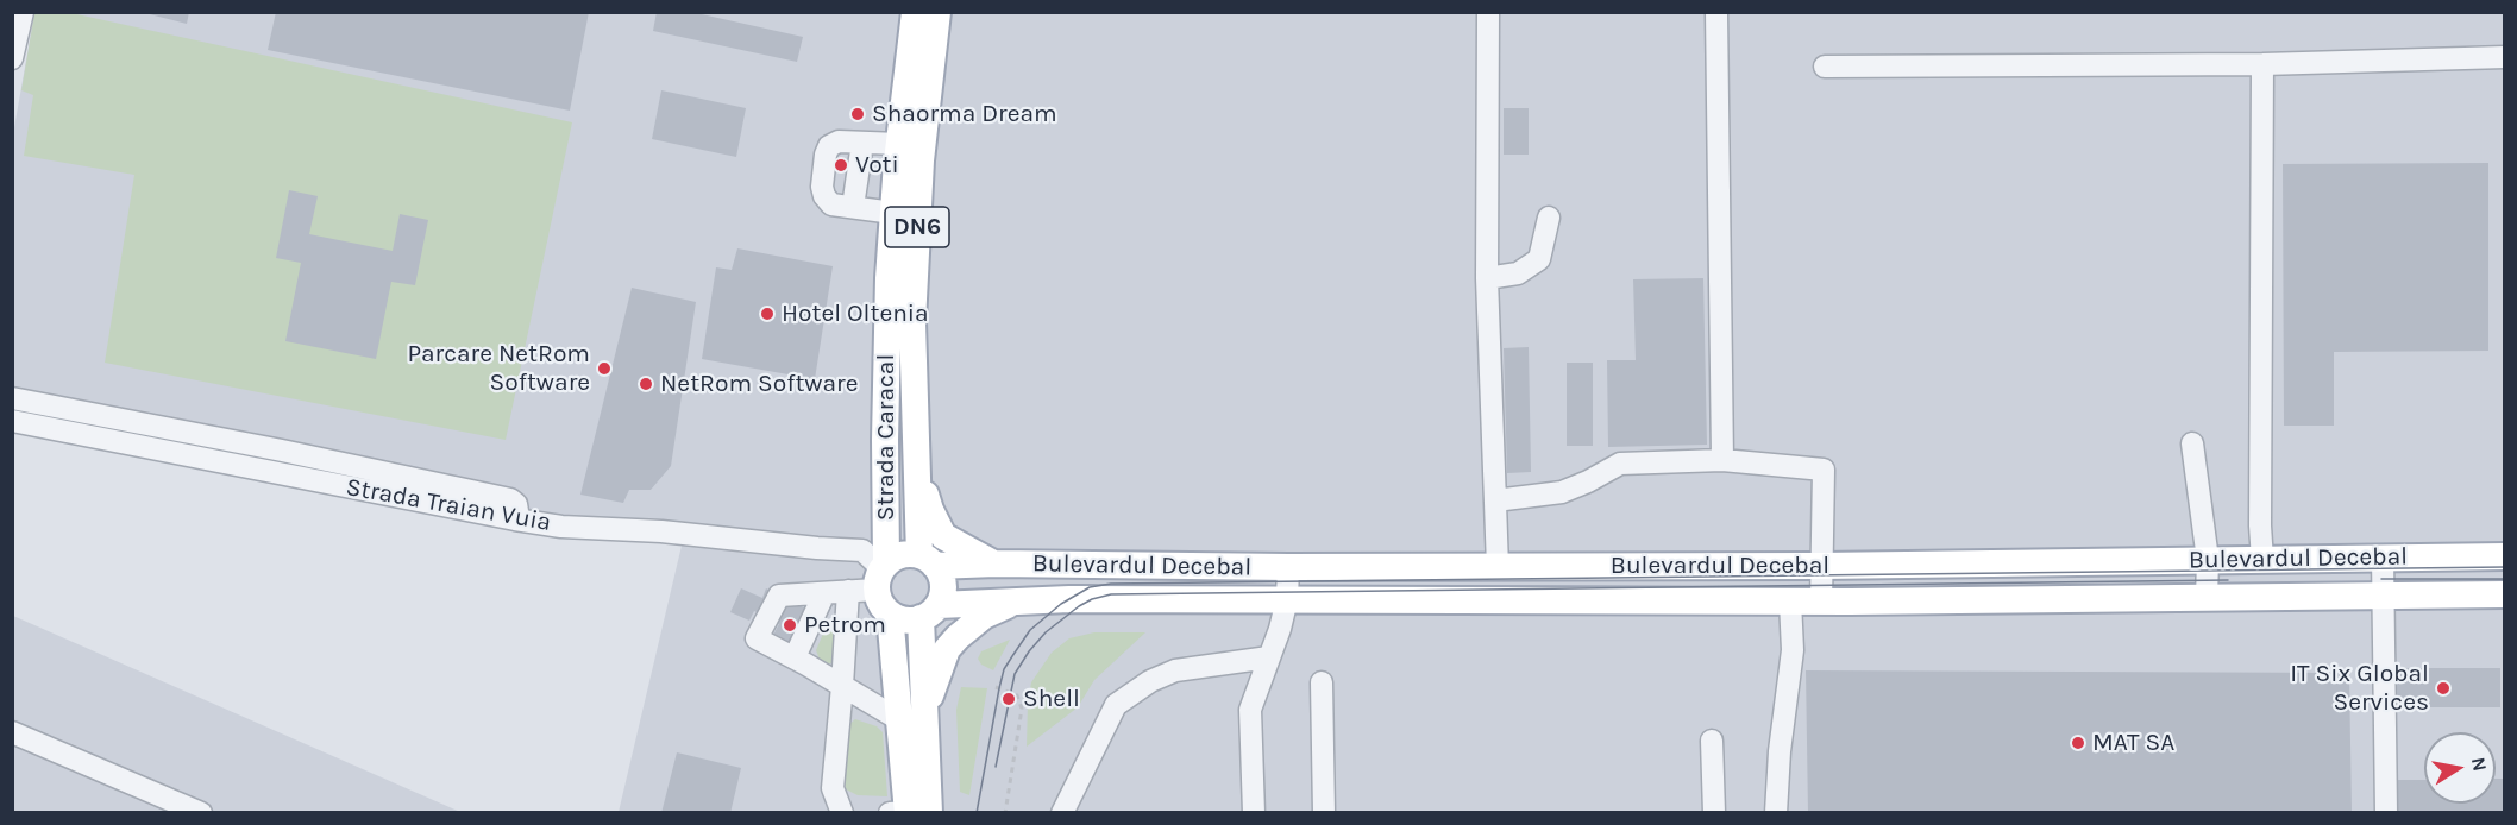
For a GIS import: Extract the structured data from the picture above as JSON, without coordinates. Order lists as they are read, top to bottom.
{
  "streets": {
    "main road": ["DN6", "Strada Caracal", "Bulevardul Decebal"],
    "street": ["Strada Traian Vuia"]
  },
  "crossings": [
    ["DN6", "Strada Caracal"],
    ["DN6", "Strada Traian Vuia"],
    ["DN6", "Bulevardul Decebal"],
    ["Strada Caracal", "Strada Traian Vuia"],
    ["Strada Caracal", "Bulevardul Decebal"],
    ["Strada Traian Vuia", "Bulevardul Decebal"]
  ],
  "places": [
    "Shaorma Dream",
    "Voti",
    "Hotel Oltenia",
    "Parcare NetRom Software",
    "NetRom Software",
    "Petrom",
    "IT Six Global Services",
    "Shell",
    "MAT SA"
  ],
  "north": "right"
}
